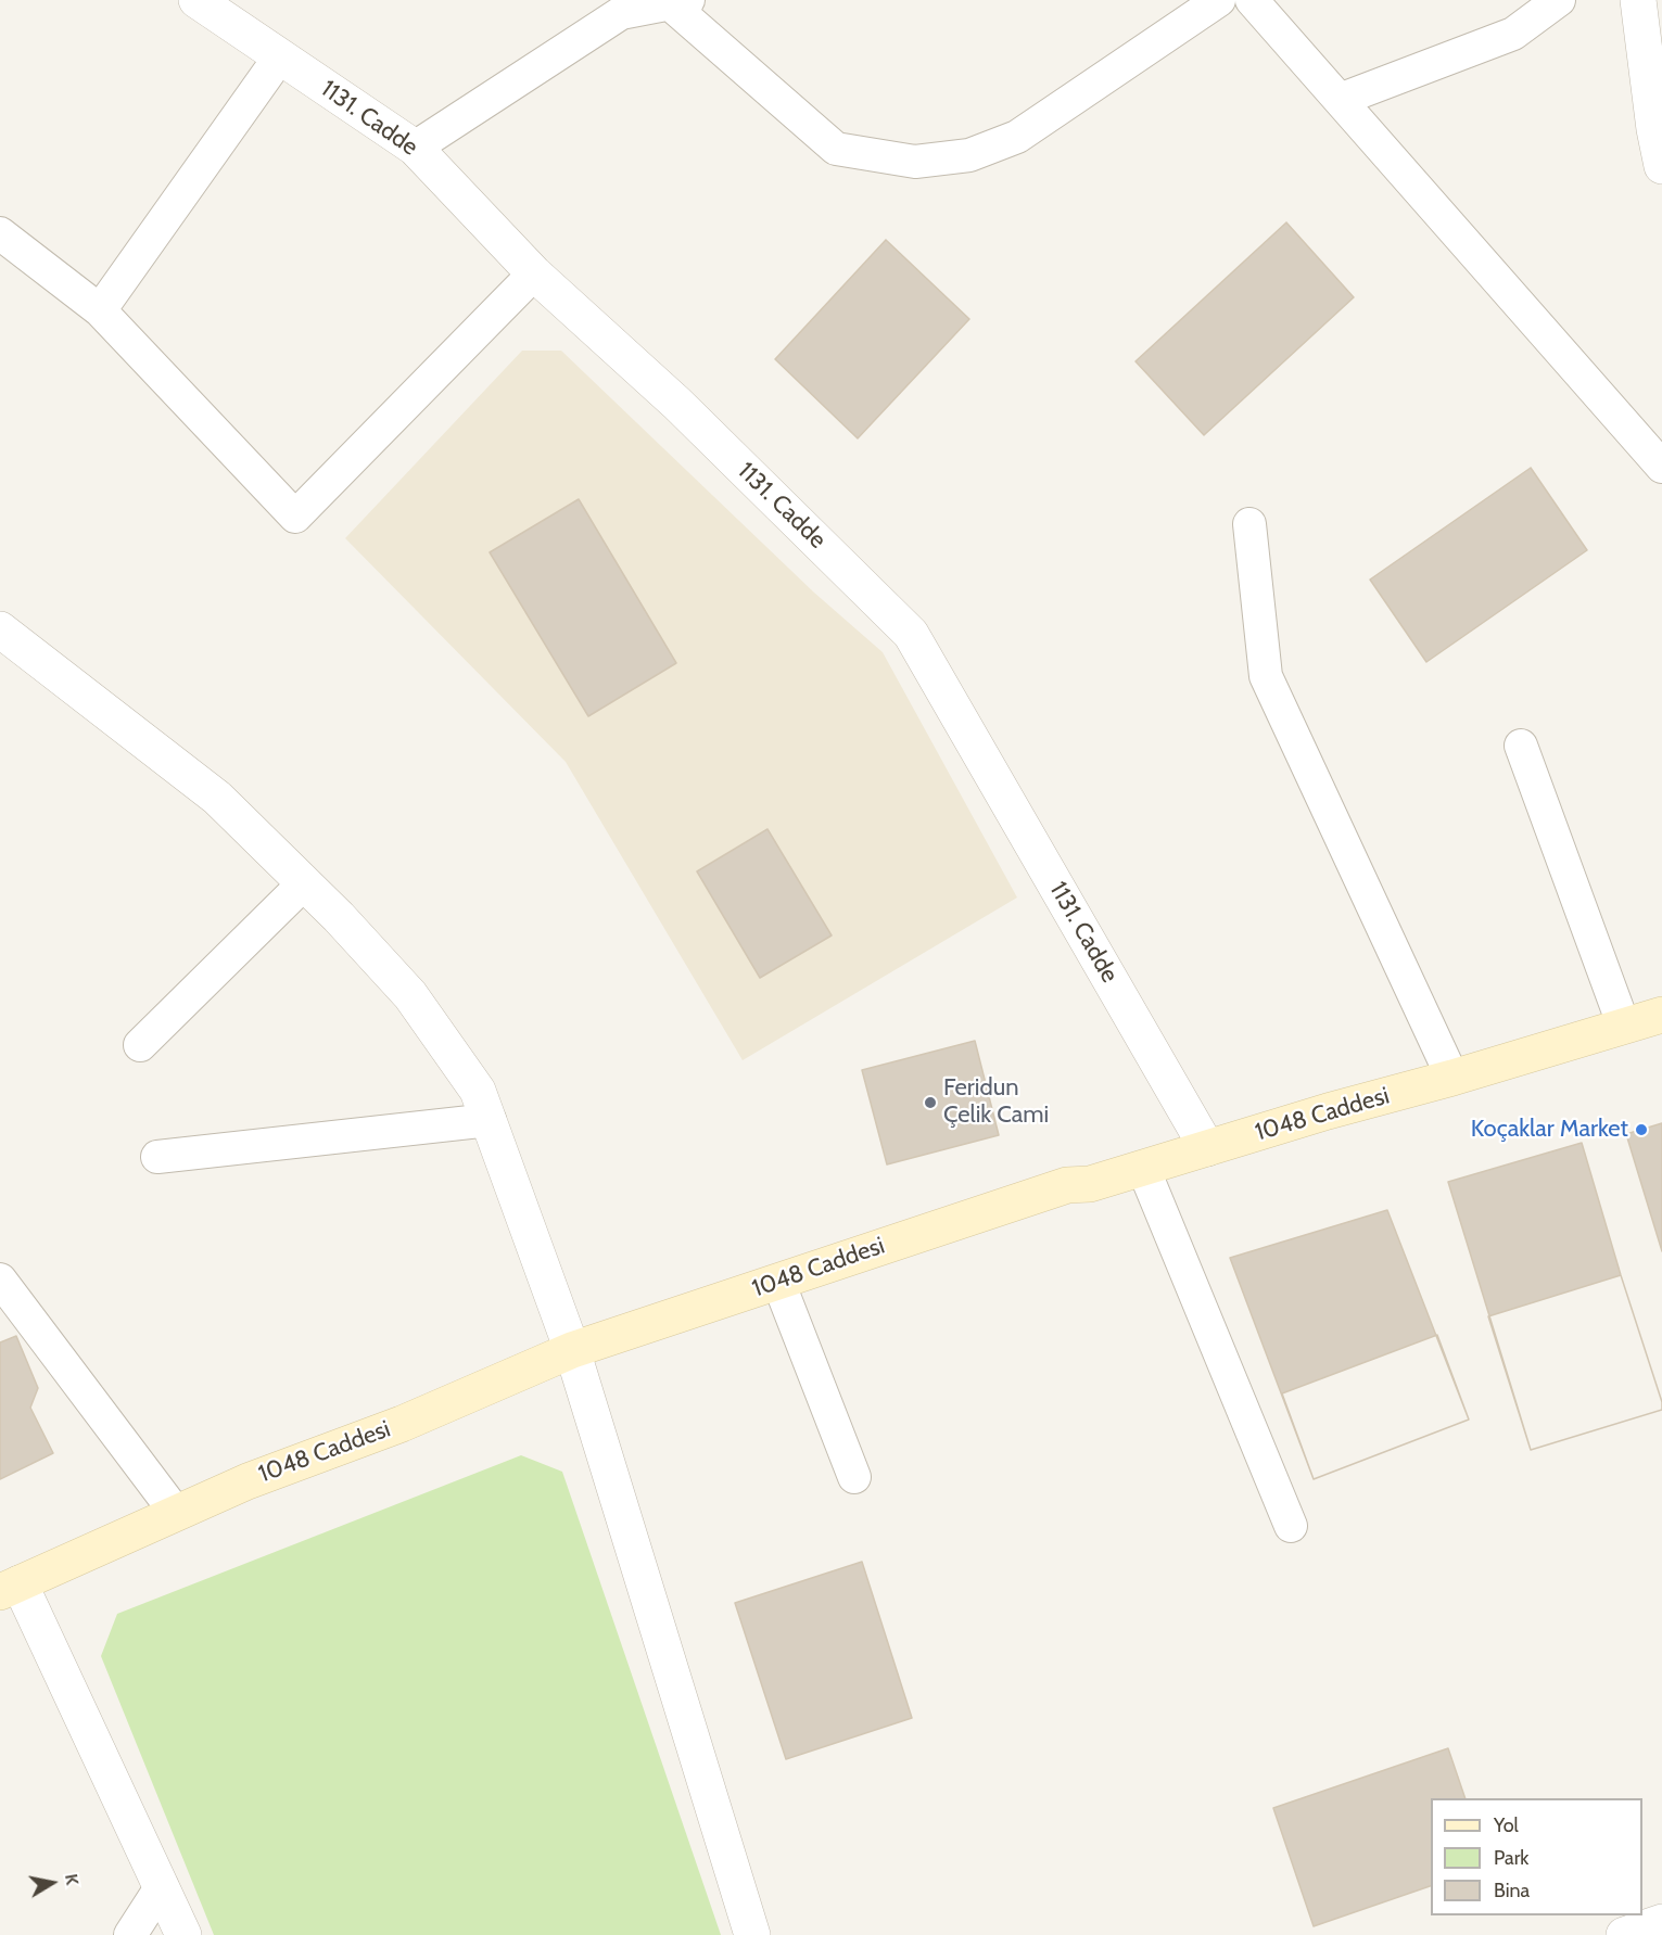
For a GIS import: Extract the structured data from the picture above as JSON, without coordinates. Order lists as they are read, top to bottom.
{
  "streets": {
    "main road": ["1048 Caddesi"],
    "street": ["1131. Cadde"]
  },
  "crossings": [
    ["1131. Cadde", "1048 Caddesi"]
  ],
  "places": ["Feridun Çelik Cami", "Koçaklar Market"],
  "legend": ["Yol", "Park", "Bina"],
  "north": "right"
}
